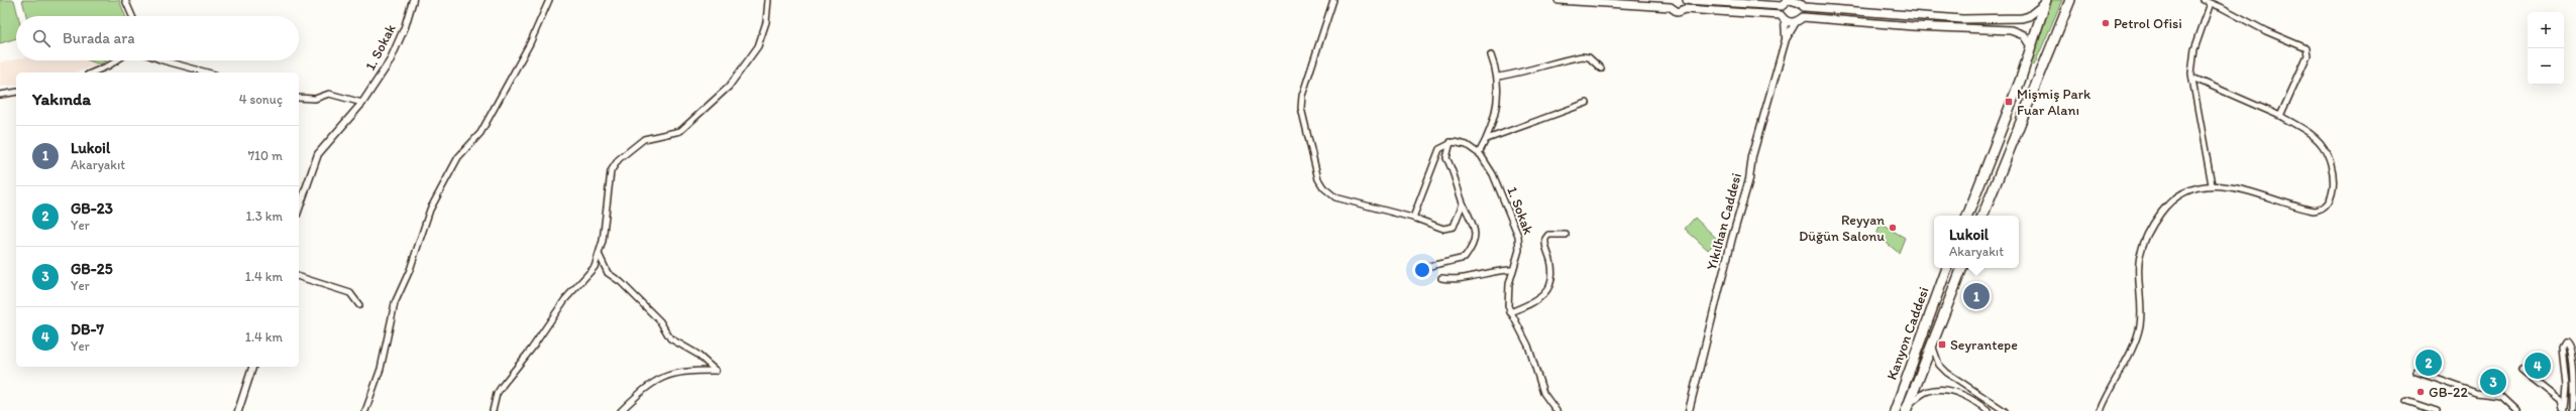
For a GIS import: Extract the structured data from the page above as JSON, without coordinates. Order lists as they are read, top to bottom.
{
  "streets": {
    "highway": ["Kanyon Caddesi"],
    "street": ["1. Sokak", "Yıkılhan Caddesi"]
  },
  "places": {
    "other": ["Petrol Ofisi", "Reyyan Düğün Salonu", "GB-22"],
    "transit": ["Mişmiş Park Fuar Alanı", "Seyrantepe"]
  },
  "page": {
    "map_buttons": ["+", "−"],
    "search": "Burada ara",
    "heading": ["Yakında", "4 sonuç"],
    "list": [
      {
        "mark": "1",
        "name": "Lukoil",
        "note": "Akaryakıt",
        "value": "710 m"
      },
      {
        "mark": "2",
        "name": "GB-23",
        "note": "Yer",
        "value": "1.3 km"
      },
      {
        "mark": "3",
        "name": "GB-25",
        "note": "Yer",
        "value": "1.4 km"
      },
      {
        "mark": "4",
        "name": "DB-7",
        "note": "Yer",
        "value": "1.4 km"
      }
    ],
    "popup": ["Lukoil", "Akaryakıt"],
    "pins": [
      "1",
      "2",
      "4",
      "3"
    ]
  }
}
